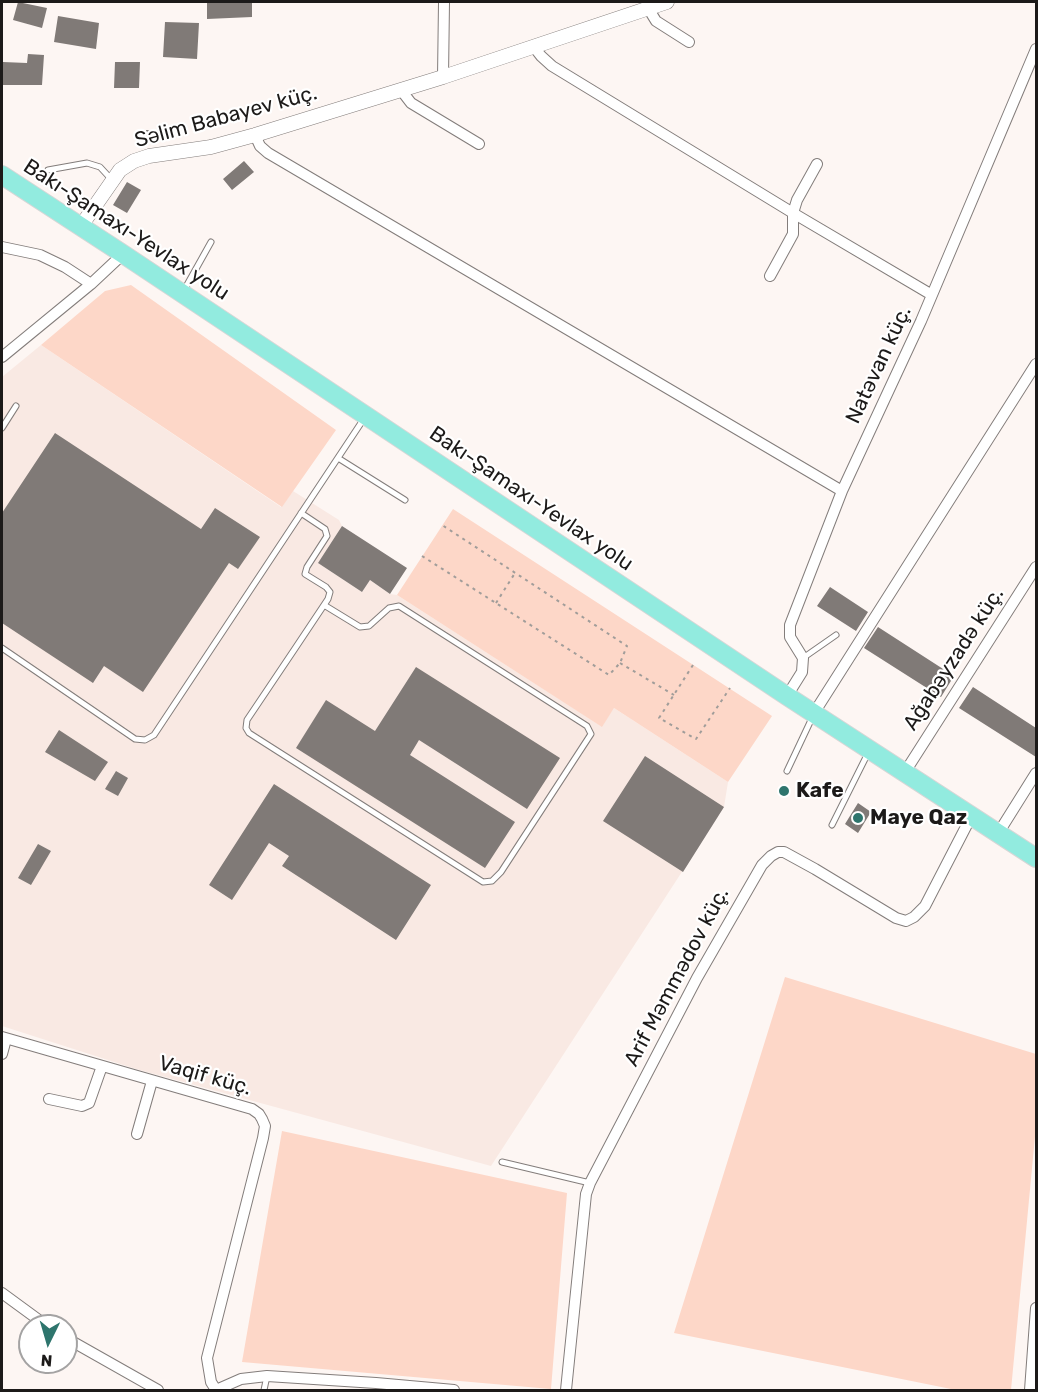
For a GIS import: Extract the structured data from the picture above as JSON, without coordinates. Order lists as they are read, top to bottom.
{
  "streets": {
    "highway": ["Bakı-Şamaxı-Yevlax yolu"],
    "street": [
      "Səlim Babayev küç.",
      "Natəvan küç.",
      "Ağabəyzadə küç.",
      "Arif Məmmədov küç.",
      "Vaqif küç."
    ]
  },
  "crossings": [
    ["Səlim Babayev küç.", "Bakı-Şamaxı-Yevlax yolu"],
    ["Bakı-Şamaxı-Yevlax yolu", "Ağabəyzadə küç."],
    ["Bakı-Şamaxı-Yevlax yolu", "Arif Məmmədov küç."]
  ],
  "places": ["Kafe", "Maye Qaz"],
  "north": "bottom"
}
